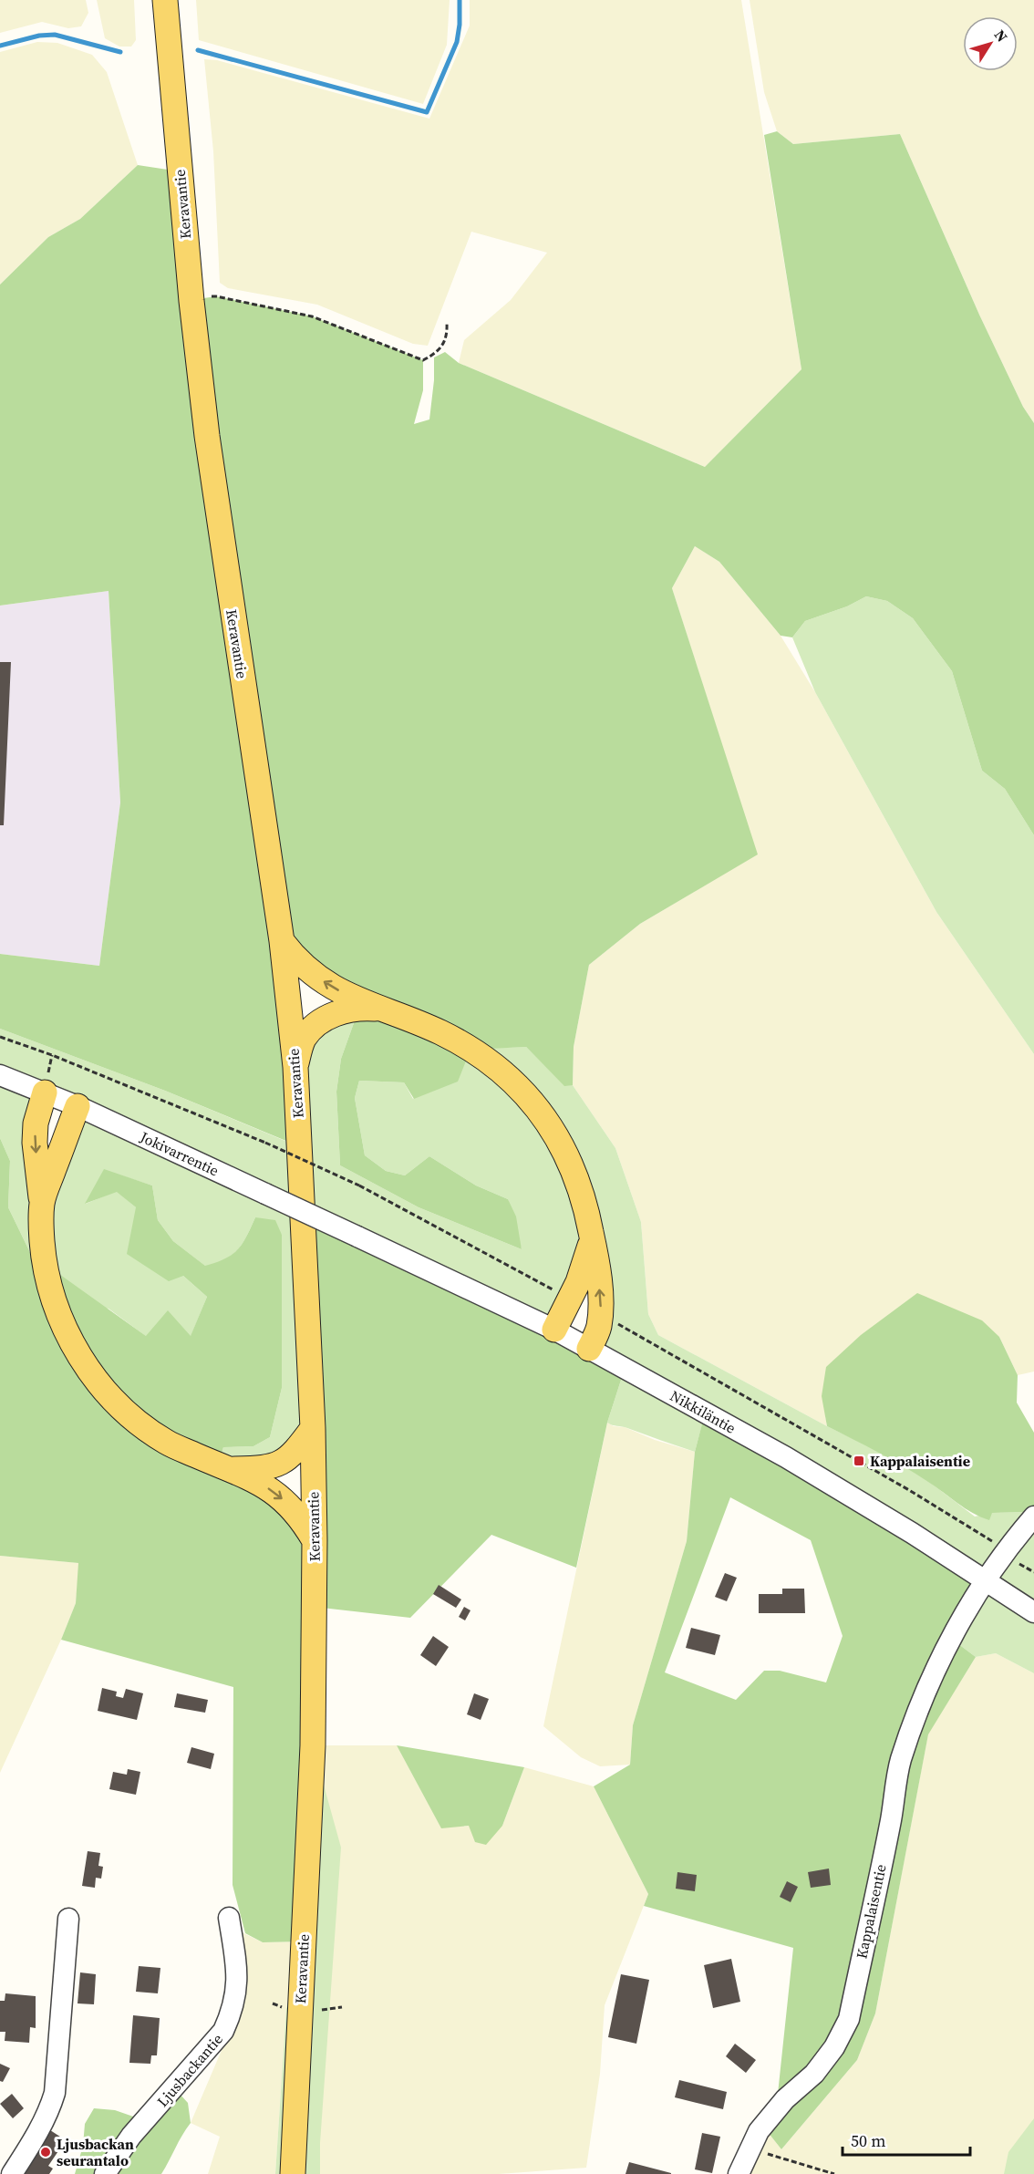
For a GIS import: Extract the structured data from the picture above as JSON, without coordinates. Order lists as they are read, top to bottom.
{
  "streets": {
    "main road": ["Keravantie"],
    "street": [
      "Jokivarrentie",
      "Nikkiläntie",
      "Kappalaisentie",
      "Ljusbackantie"
    ]
  },
  "crossings": [
    ["Jokivarrentie", "Nikkiläntie"],
    ["Nikkiläntie", "Kappalaisentie"]
  ],
  "places": {
    "transit": ["Kappalaisentie"],
    "other": ["Ljusbackan seurantalo"]
  },
  "scale_bar": "50 m",
  "north": "top right"
}
